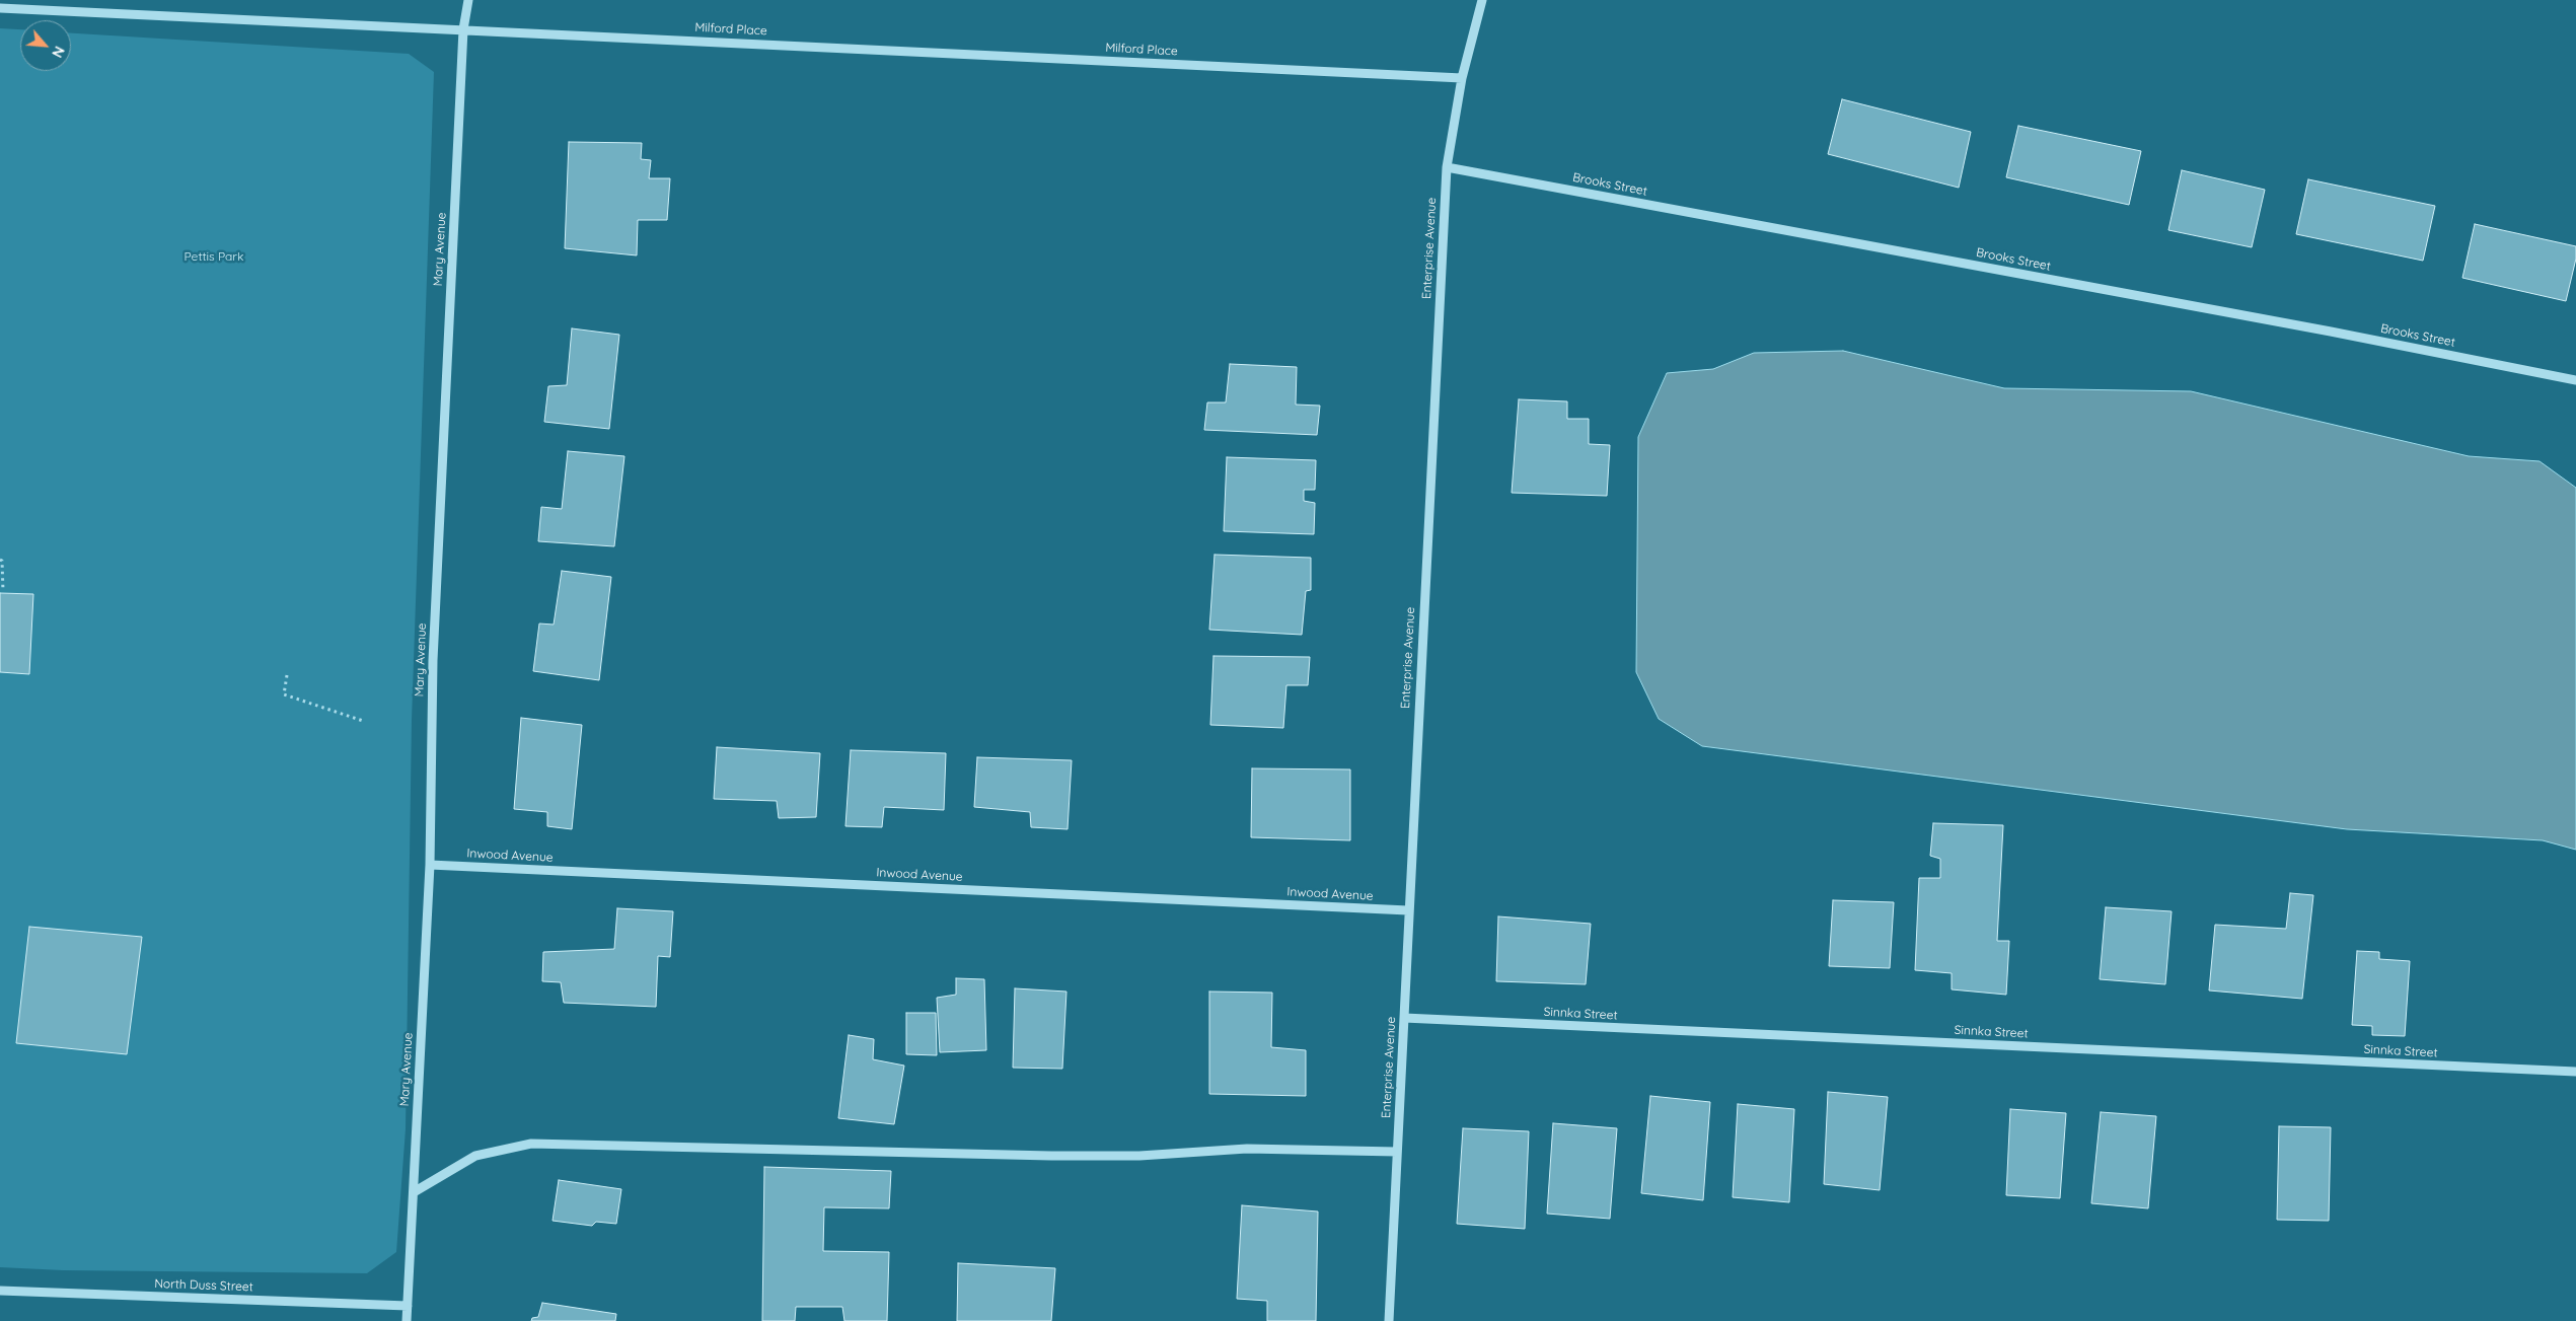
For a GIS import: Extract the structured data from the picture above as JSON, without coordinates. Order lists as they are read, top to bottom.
{
  "streets": {
    "street": [
      "Milford Place",
      "Brooks Street",
      "Enterprise Avenue",
      "Mary Avenue",
      "Inwood Avenue",
      "Sinnka Street",
      "North Duss Street"
    ]
  },
  "crossings": [
    ["Milford Place", "Enterprise Avenue"],
    ["Milford Place", "Mary Avenue"],
    ["Brooks Street", "Enterprise Avenue"],
    ["Enterprise Avenue", "Inwood Avenue"],
    ["Enterprise Avenue", "Sinnka Street"],
    ["Mary Avenue", "Inwood Avenue"],
    ["Mary Avenue", "North Duss Street"]
  ],
  "parks": ["Pettis Park"],
  "north": "bottom right"
}
